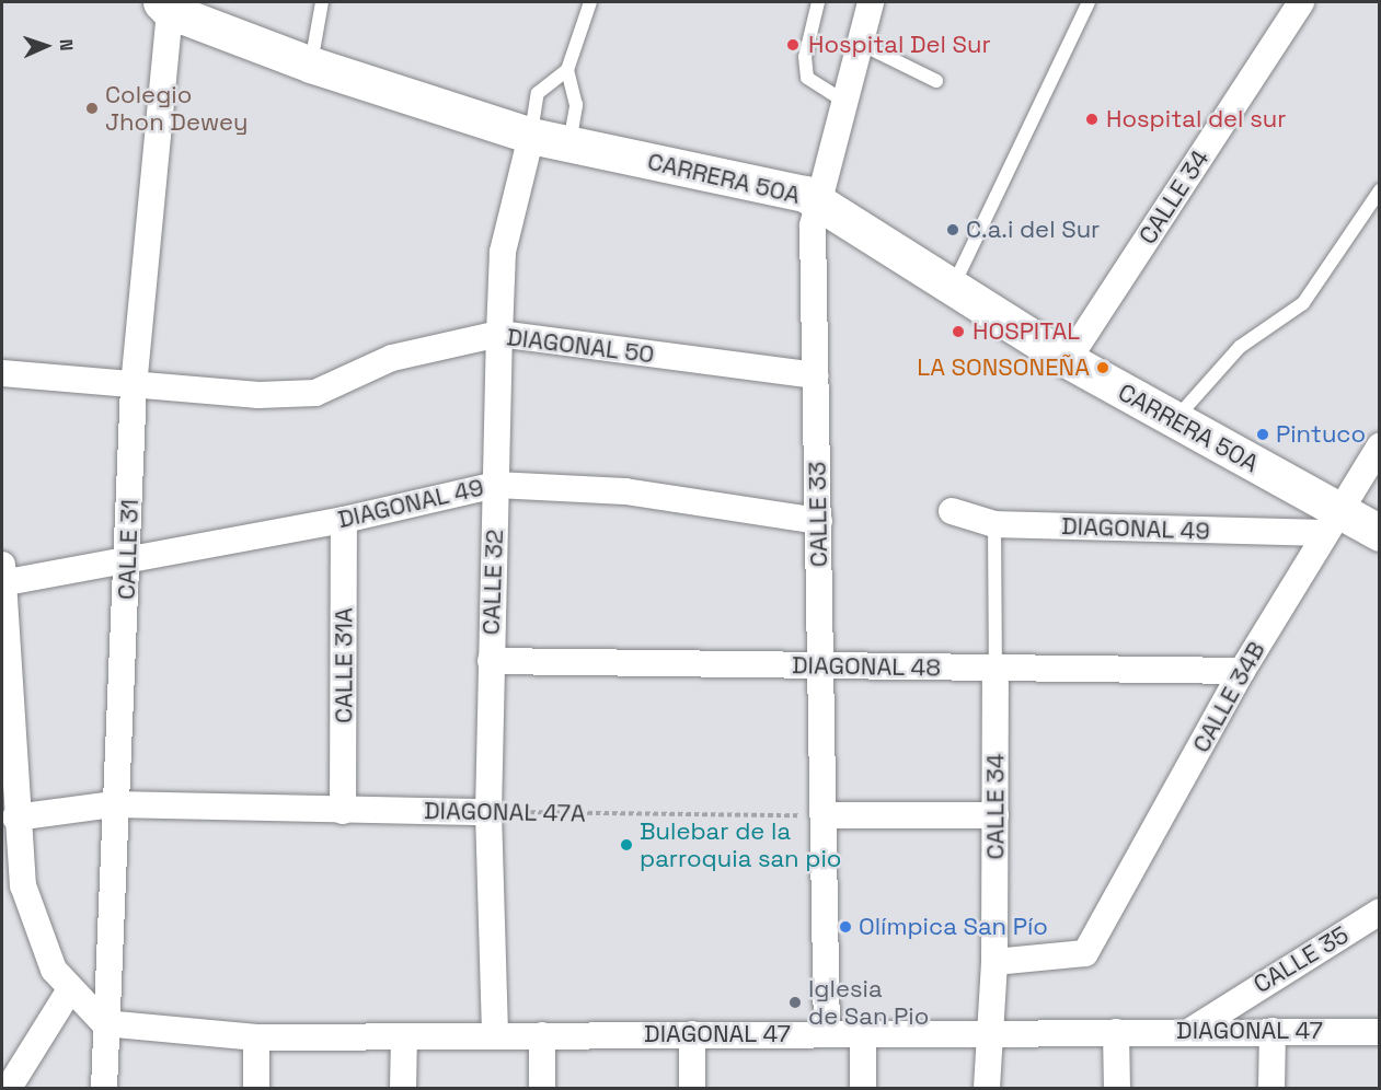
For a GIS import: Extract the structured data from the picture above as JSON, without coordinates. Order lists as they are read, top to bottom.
{
  "streets": {
    "street": [
      "CARRERA 50A",
      "CALLE 34",
      "DIAGONAL 50",
      "DIAGONAL 49",
      "CALLE 33",
      "CALLE 31",
      "CALLE 32",
      "CALLE 31A",
      "DIAGONAL 48",
      "CALLE 34B",
      "DIAGONAL 47A",
      "CALLE 35",
      "DIAGONAL 47"
    ]
  },
  "crossings": [
    ["CARRERA 50A", "CALLE 34"],
    ["CARRERA 50A", "DIAGONAL 49"],
    ["CARRERA 50A", "CALLE 33"],
    ["CARRERA 50A", "CALLE 31"],
    ["CARRERA 50A", "CALLE 32"],
    ["CARRERA 50A", "CALLE 34B"],
    ["CALLE 34", "DIAGONAL 49"],
    ["CALLE 34", "DIAGONAL 48"],
    ["CALLE 34", "CALLE 34B"],
    ["CALLE 34", "DIAGONAL 47"],
    ["DIAGONAL 50", "CALLE 33"],
    ["DIAGONAL 50", "CALLE 31"],
    ["DIAGONAL 50", "CALLE 32"],
    ["DIAGONAL 49", "CALLE 33"],
    ["DIAGONAL 49", "CALLE 31"],
    ["DIAGONAL 49", "CALLE 32"],
    ["DIAGONAL 49", "CALLE 31A"],
    ["DIAGONAL 49", "CALLE 34B"],
    ["CALLE 33", "DIAGONAL 48"],
    ["CALLE 33", "DIAGONAL 47A"],
    ["CALLE 33", "DIAGONAL 47"],
    ["CALLE 31", "DIAGONAL 47A"],
    ["CALLE 31", "DIAGONAL 47"],
    ["CALLE 32", "DIAGONAL 48"],
    ["CALLE 32", "DIAGONAL 47A"],
    ["CALLE 32", "DIAGONAL 47"],
    ["CALLE 31A", "DIAGONAL 47A"],
    ["DIAGONAL 48", "CALLE 34B"],
    ["CALLE 35", "DIAGONAL 47"]
  ],
  "places": [
    "Hospital Del Sur",
    "Colegio Jhon Dewey",
    "Hospital del sur",
    "C.a.i del Sur",
    "HOSPITAL",
    "LA SONSONEÑA",
    "Pintuco",
    "Bulebar de la parroquia san pio",
    "Olímpica San Pío",
    "Iglesia de San Pio"
  ],
  "north": "right"
}
